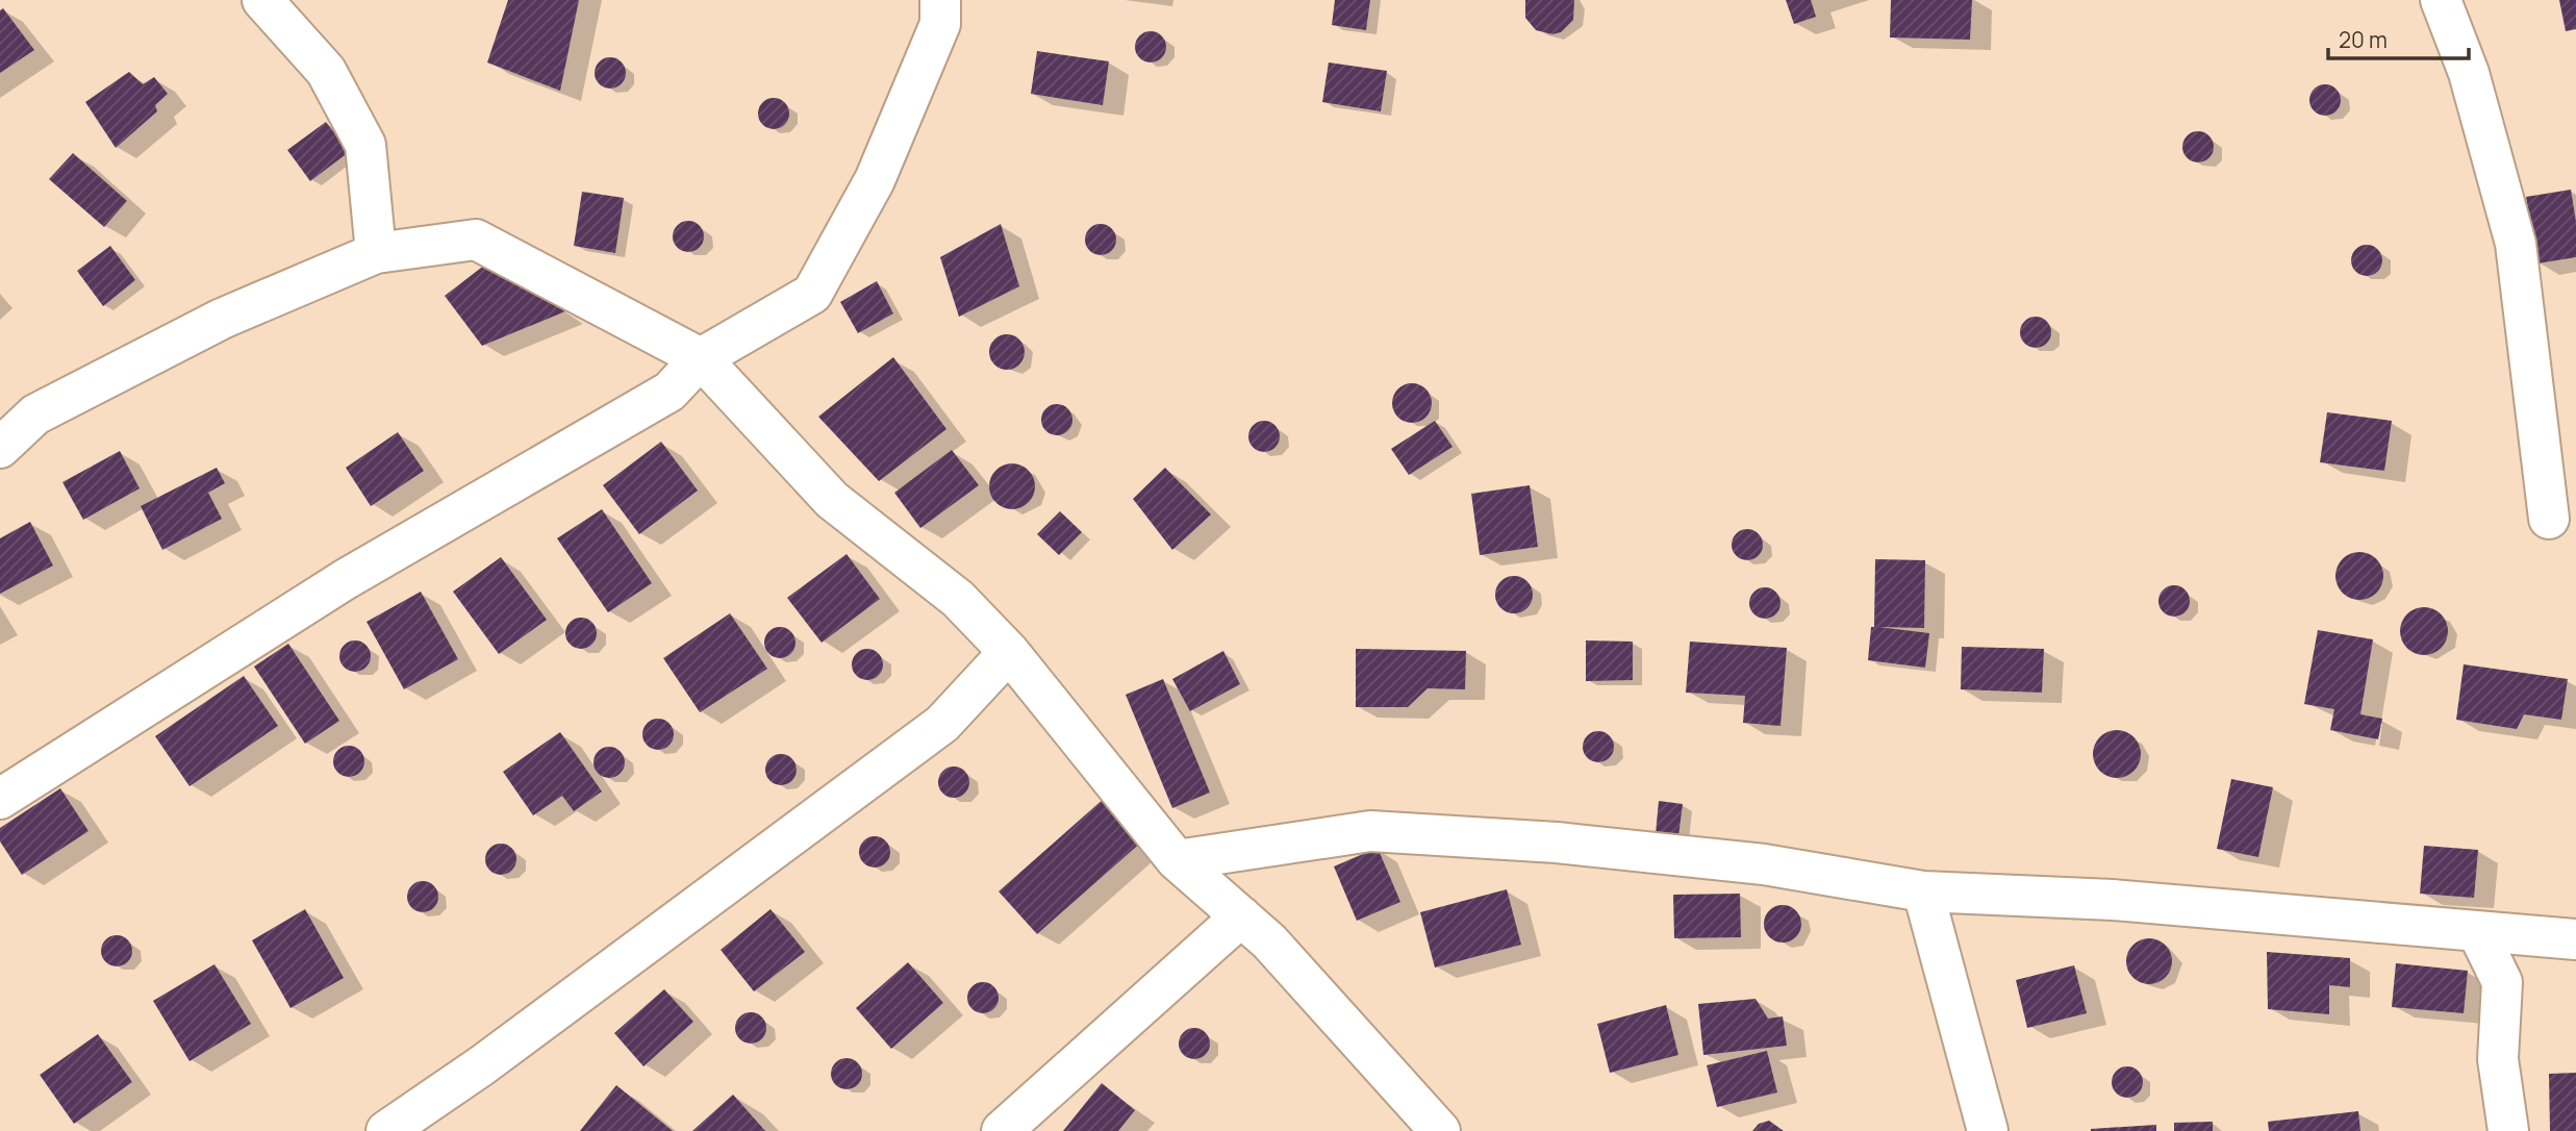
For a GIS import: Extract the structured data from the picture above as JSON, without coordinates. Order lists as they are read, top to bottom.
{
  "scale_bar": "20 m"
}
